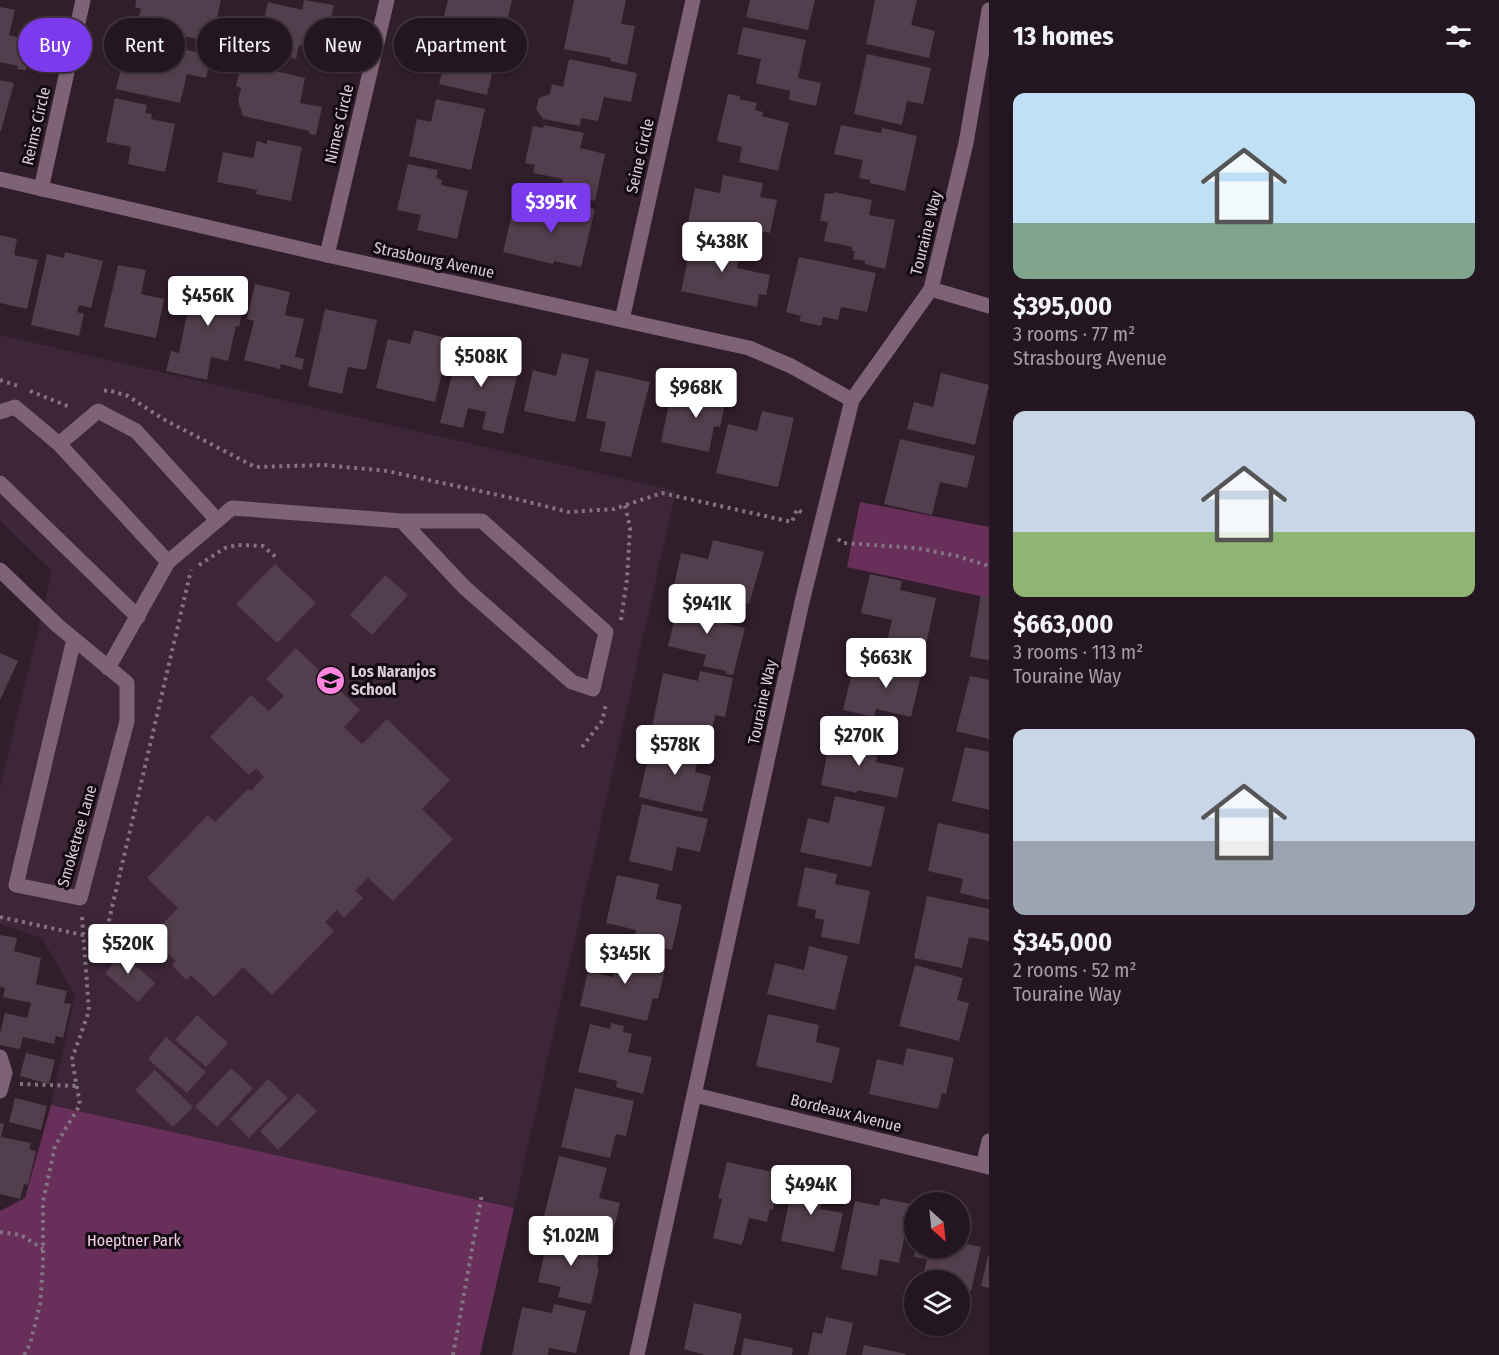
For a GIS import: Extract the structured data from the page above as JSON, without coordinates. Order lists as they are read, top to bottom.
{
  "streets": {
    "street": [
      "Nimes Circle",
      "Reims Circle",
      "Seine Circle",
      "Touraine Way",
      "Strasbourg Avenue",
      "Smoketree Lane",
      "Bordeaux Avenue"
    ]
  },
  "crossings": [
    ["Nimes Circle", "Strasbourg Avenue"],
    ["Reims Circle", "Strasbourg Avenue"],
    ["Seine Circle", "Strasbourg Avenue"],
    ["Touraine Way", "Strasbourg Avenue"],
    ["Touraine Way", "Bordeaux Avenue"]
  ],
  "parks": ["Hoeptner Park"],
  "places": {
    "school or university": ["Los Naranjos School"]
  },
  "north": "bottom right",
  "page": {
    "heading": "13 homes",
    "chip": [
      "Buy",
      "Rent",
      "Filters",
      "New",
      "Apartment"
    ],
    "list": [
      {
        "name": "$395,000",
        "note": "3 rooms · 77 m² · Strasbourg Avenue"
      },
      {
        "name": "$663,000",
        "note": "3 rooms · 113 m² · Touraine Way"
      },
      {
        "name": "$345,000",
        "note": "2 rooms · 52 m² · Touraine Way"
      }
    ],
    "price": [
      "$395K",
      "$438K",
      "$456K",
      "$508K",
      "$968K",
      "$941K",
      "$663K",
      "$270K",
      "$578K",
      "$520K",
      "$345K",
      "$494K",
      "$1.02M"
    ]
  }
}
